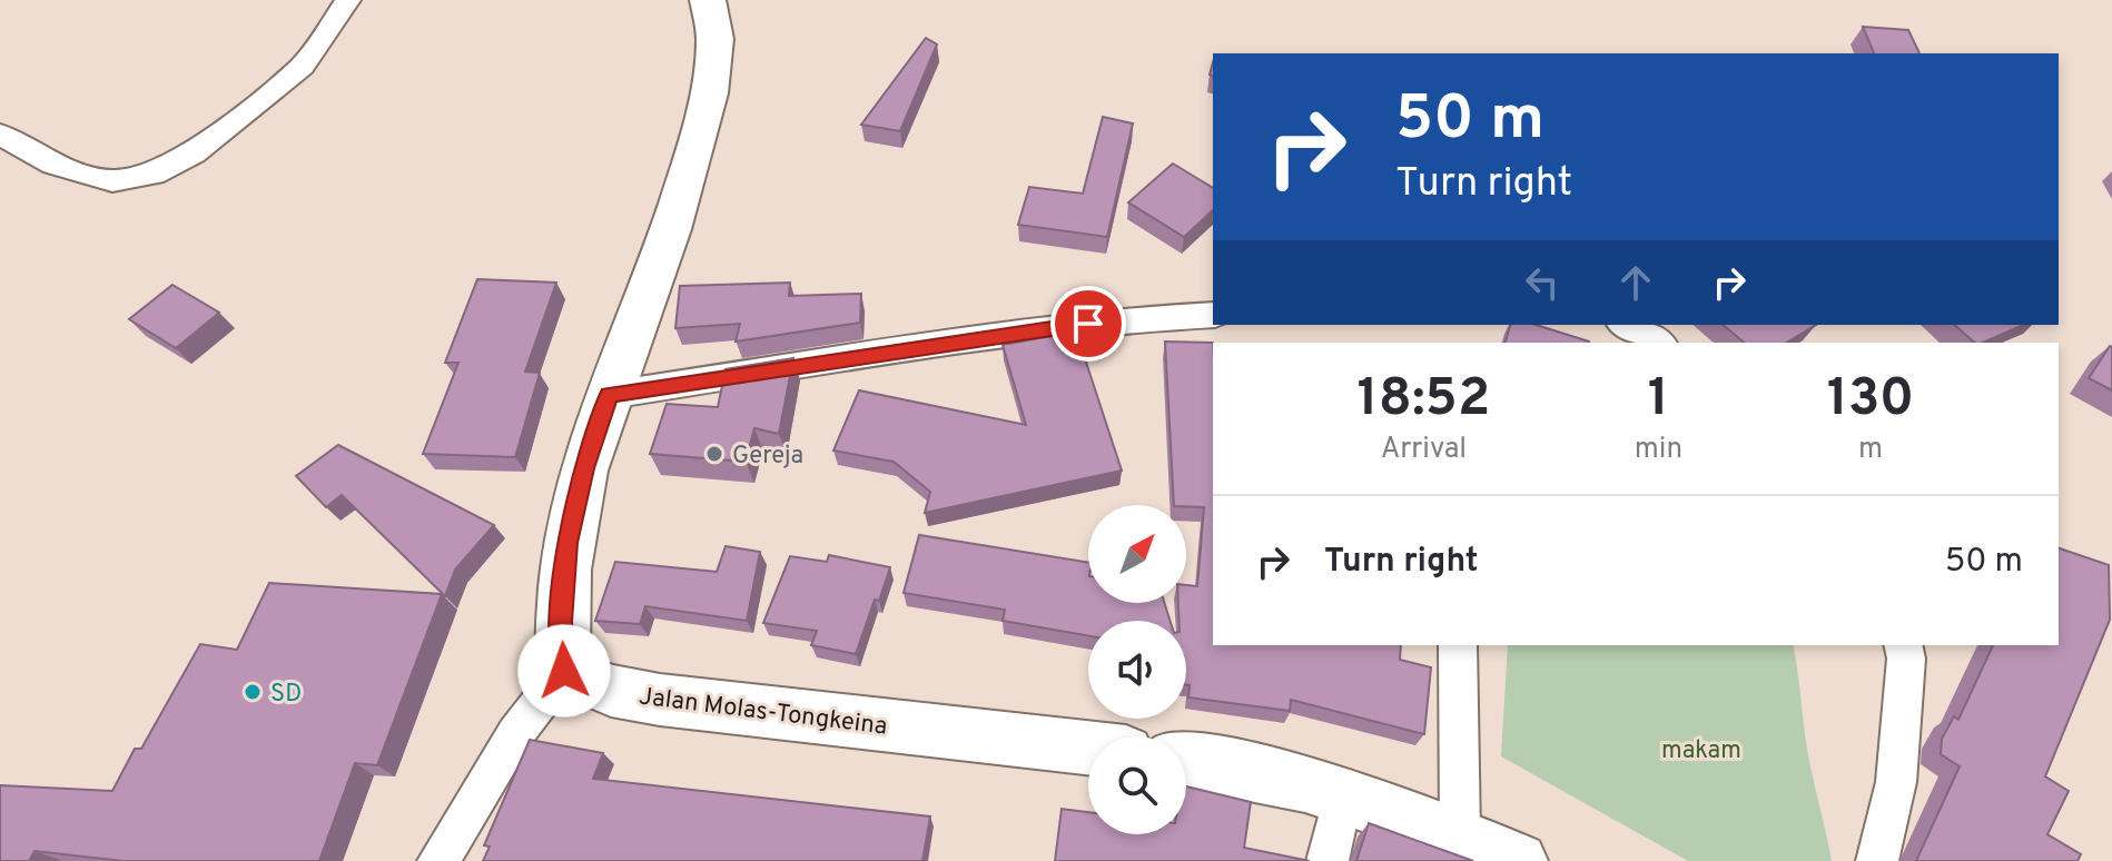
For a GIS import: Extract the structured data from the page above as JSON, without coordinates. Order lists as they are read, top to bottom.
{
  "streets": {
    "main road": ["Jalan Molas-Tongkeina"]
  },
  "parks": ["makam"],
  "places": ["Gereja", "SD"],
  "north": "top right",
  "page": {
    "turn": ["50 m", "Turn right"],
    "eta": [
      "18:52",
      "Arrival",
      "1",
      "min",
      "130",
      "m"
    ],
    "list": [
      {
        "name": "Turn right",
        "value": "50 m"
      }
    ]
  }
}
